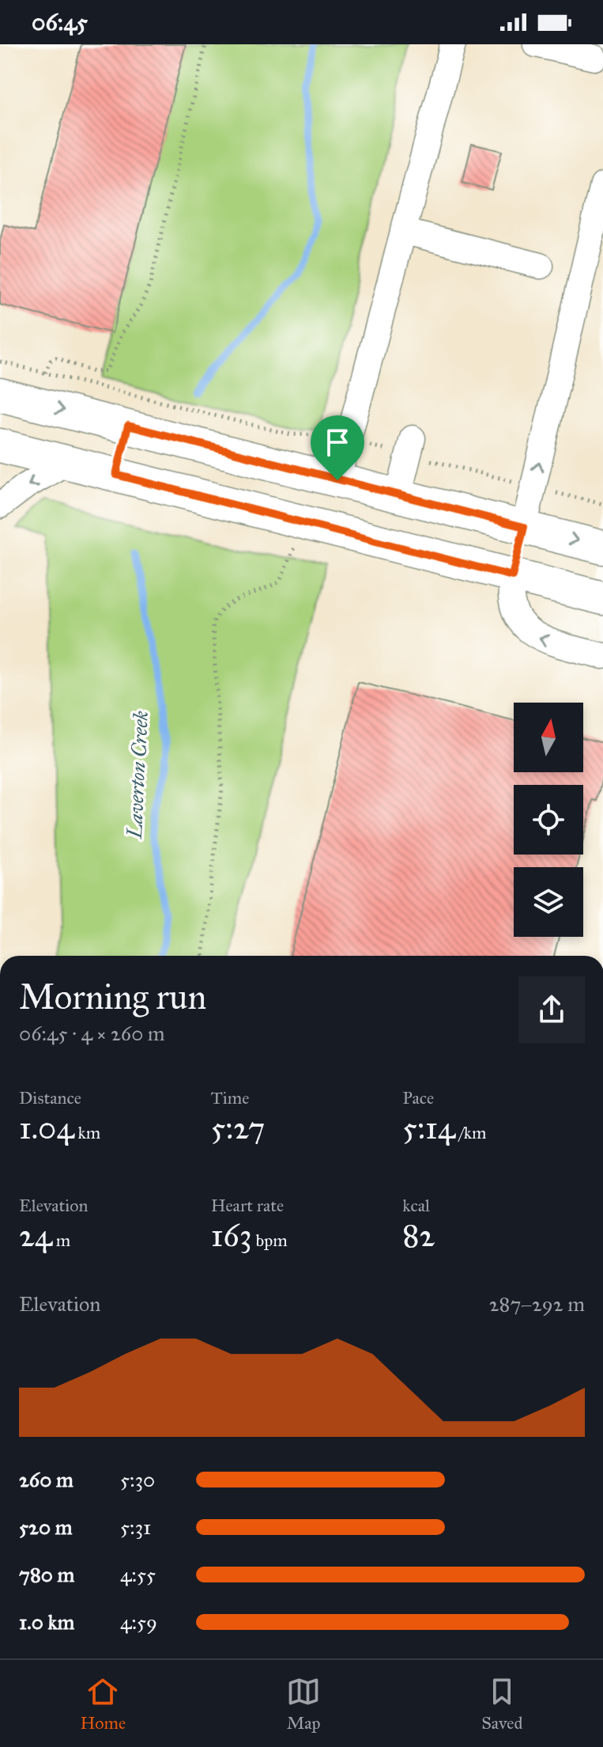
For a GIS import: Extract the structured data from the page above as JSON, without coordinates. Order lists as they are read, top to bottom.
{
  "water": ["Laverton Creek"],
  "north": "top",
  "page": {
    "status": "06:45",
    "heading": ["Morning run", "06:45 · 4 × 260 m"],
    "stats": [
      ["Distance", "1.04 km"],
      ["Time", "5:27"],
      ["Pace", "5:14 /km"],
      ["Elevation", "24 m"],
      ["Heart rate", "163 bpm"],
      ["kcal", "82"]
    ],
    "chart": ["Elevation", "287–292 m"],
    "list": [
      {
        "name": "260 m",
        "note": "5:30"
      },
      {
        "name": "520 m",
        "note": "5:31"
      },
      {
        "name": "780 m",
        "note": "4:55"
      },
      {
        "name": "1.0 km",
        "note": "4:59"
      }
    ],
    "tabs": ["Home", "Map", "Saved"]
  }
}
